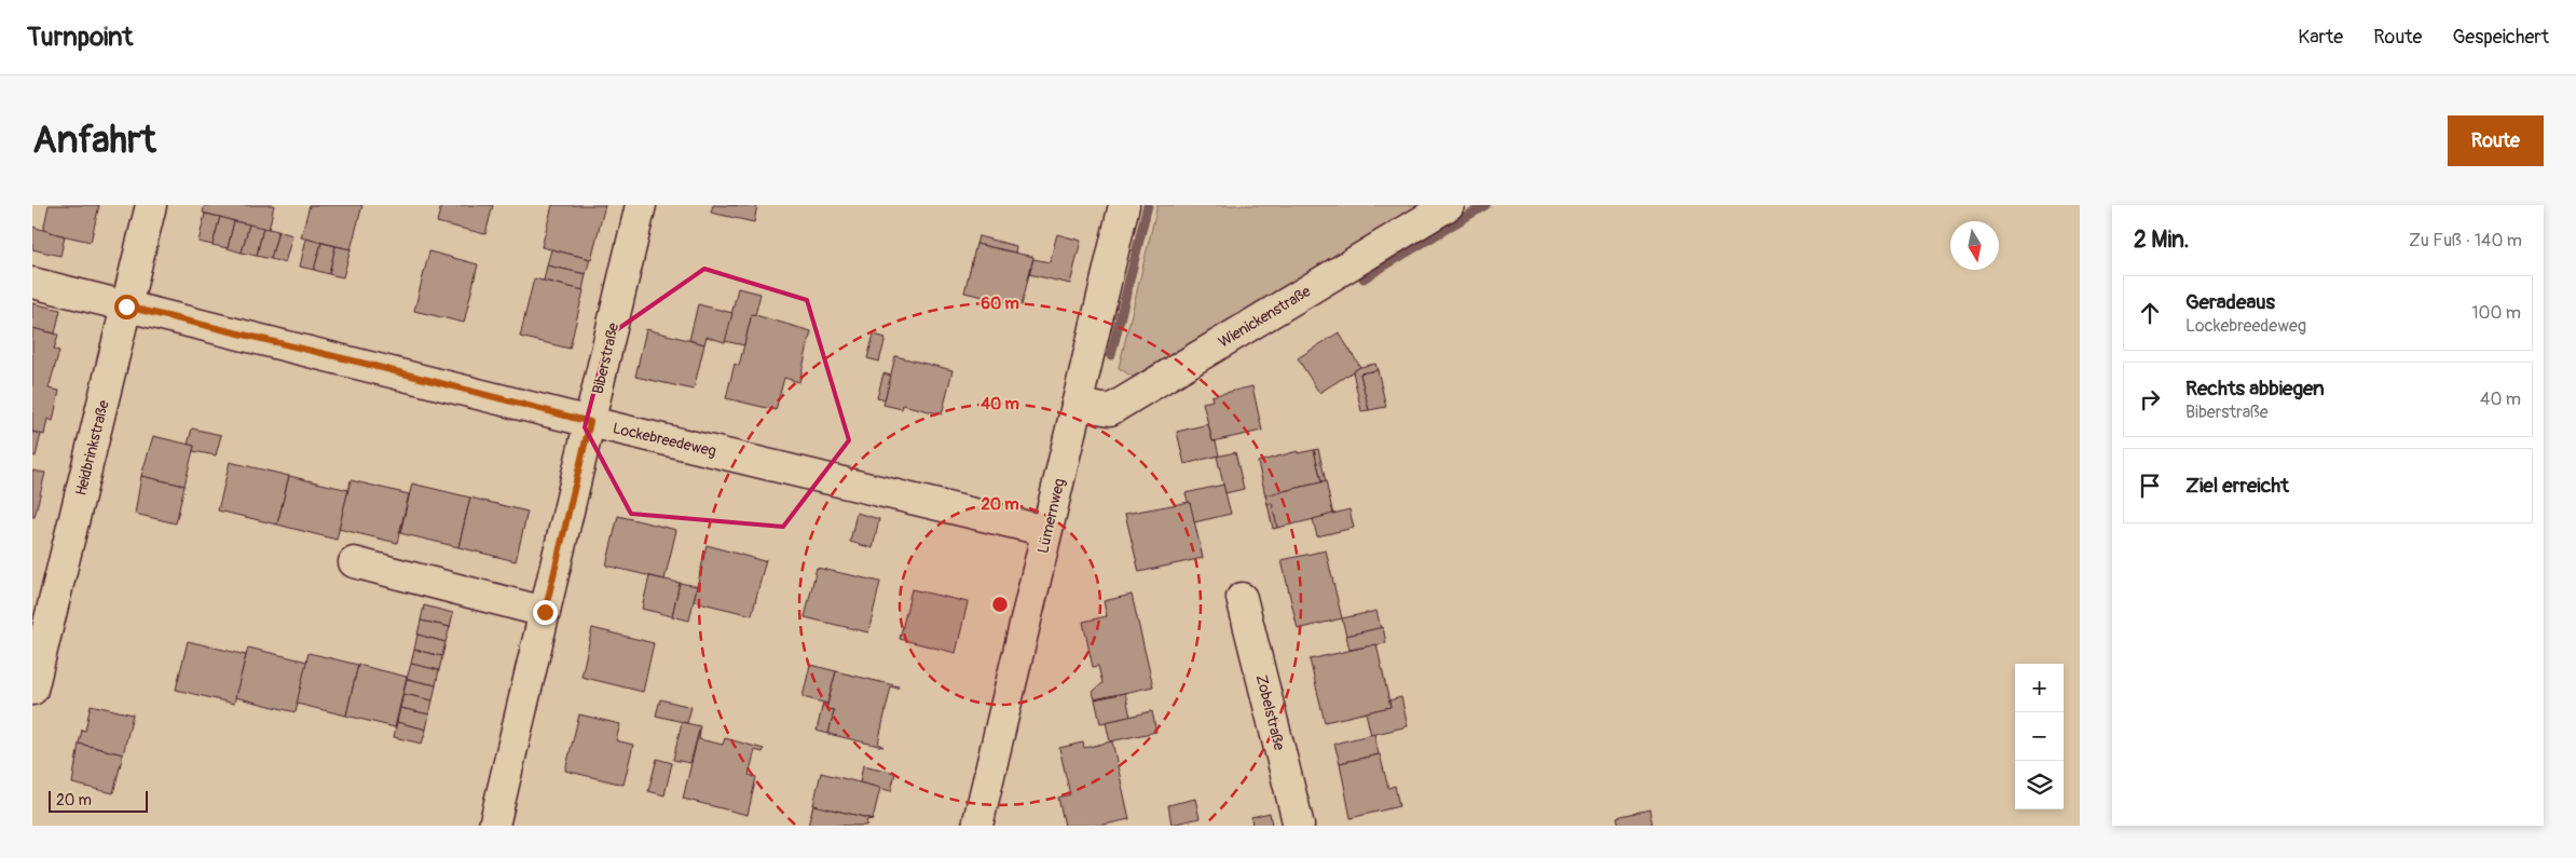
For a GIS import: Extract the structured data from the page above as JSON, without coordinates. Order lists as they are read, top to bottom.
{
  "streets": {
    "street": [
      "Wienickenstraße",
      "Biberstraße",
      "Lockebreedeweg",
      "Heidbrinkstraße",
      "Lümernweg",
      "Zobelstraße"
    ]
  },
  "crossings": [
    ["Wienickenstraße", "Lümernweg"],
    ["Biberstraße", "Lockebreedeweg"],
    ["Lockebreedeweg", "Heidbrinkstraße"],
    ["Lockebreedeweg", "Lümernweg"]
  ],
  "scale_bar": "20 m",
  "north": "bottom",
  "page": {
    "header": "Turnpoint",
    "nav": ["Karte", "Route", "Gespeichert"],
    "buttons": "Route",
    "title": "Anfahrt",
    "heading": ["2 Min.", "Zu Fuß · 140 m"],
    "list": [
      ["Geradeaus", "Lockebreedeweg", "100 m"],
      ["Rechts abbiegen", "Biberstraße", "40 m"],
      "Ziel erreicht"
    ],
    "map_buttons": ["+", "−"],
    "scale": "20 m"
  },
  "rings": ["60 m", "40 m", "20 m"]
}
